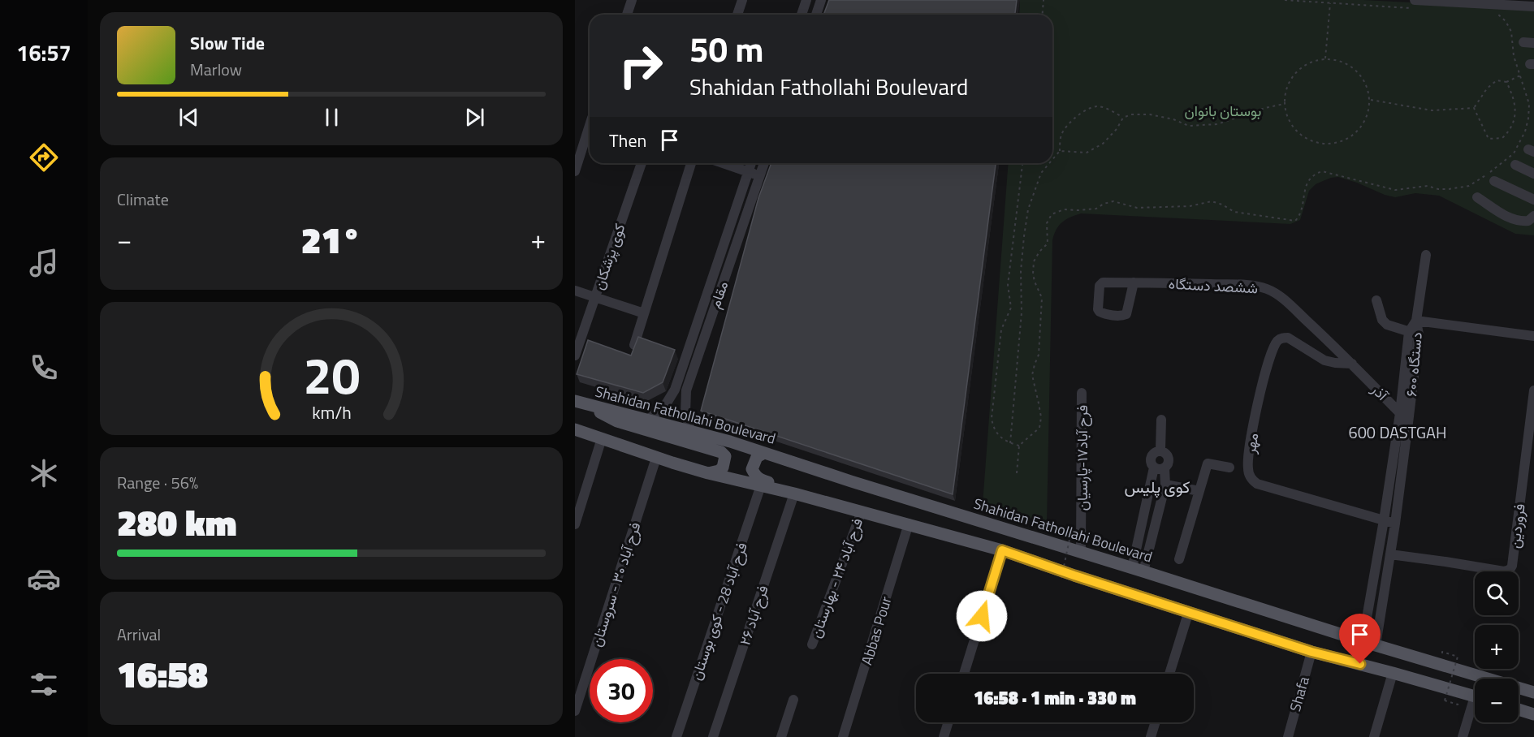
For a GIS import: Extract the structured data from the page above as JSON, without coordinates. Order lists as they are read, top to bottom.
{
  "streets": {
    "main road": ["Shahidan Fathollahi Boulevard"],
    "street": [
      "کوی پزشکان",
      "ششصد دستگاه",
      "مقام",
      "۶۰۰ دستگاه",
      "آذر",
      "مهر",
      "فرح آباد۱۷-پارسیان",
      "فروردین",
      "فرح آباد ۲۴ - بهارستان",
      "فرح آباد ۳۰ - سروستان",
      "فرح آباد 28 - کوی بوستان",
      "فرح آباد ۲۶",
      "Abbas Pour",
      "Shafa"
    ]
  },
  "crossings": [
    ["ششصد دستگاه", "آذر"],
    ["ششصد دستگاه", "مهر"],
    ["مقام", "Shahidan Fathollahi Boulevard"],
    ["۶۰۰ دستگاه", "آذر"],
    ["۶۰۰ دستگاه", "Shahidan Fathollahi Boulevard"],
    ["۶۰۰ دستگاه", "مهر"],
    ["۶۰۰ دستگاه", "فروردین"],
    ["آذر", "مهر"],
    ["Shahidan Fathollahi Boulevard", "فرح آباد۱۷-پارسیان"]
  ],
  "districts": ["600 DASTGAH", "کوی پلیس"],
  "parks": ["بوستان بانوان"],
  "page": {
    "tabs": "16:57",
    "turn": ["50 m", "Shahidan Fathollahi Boulevard"],
    "song": ["Slow Tide", "Marlow"],
    "then": "Then",
    "tile": [
      "Climate",
      ["Range · 56%", "280 km"],
      ["Arrival", "16:58"]
    ],
    "heat": ["−", "21°", "+"],
    "map_buttons": ["+", "−"],
    "limit": "30",
    "trip": "16:58 · 1 min · 330 m",
    "gauge": ["20", "km/h"]
  }
}
